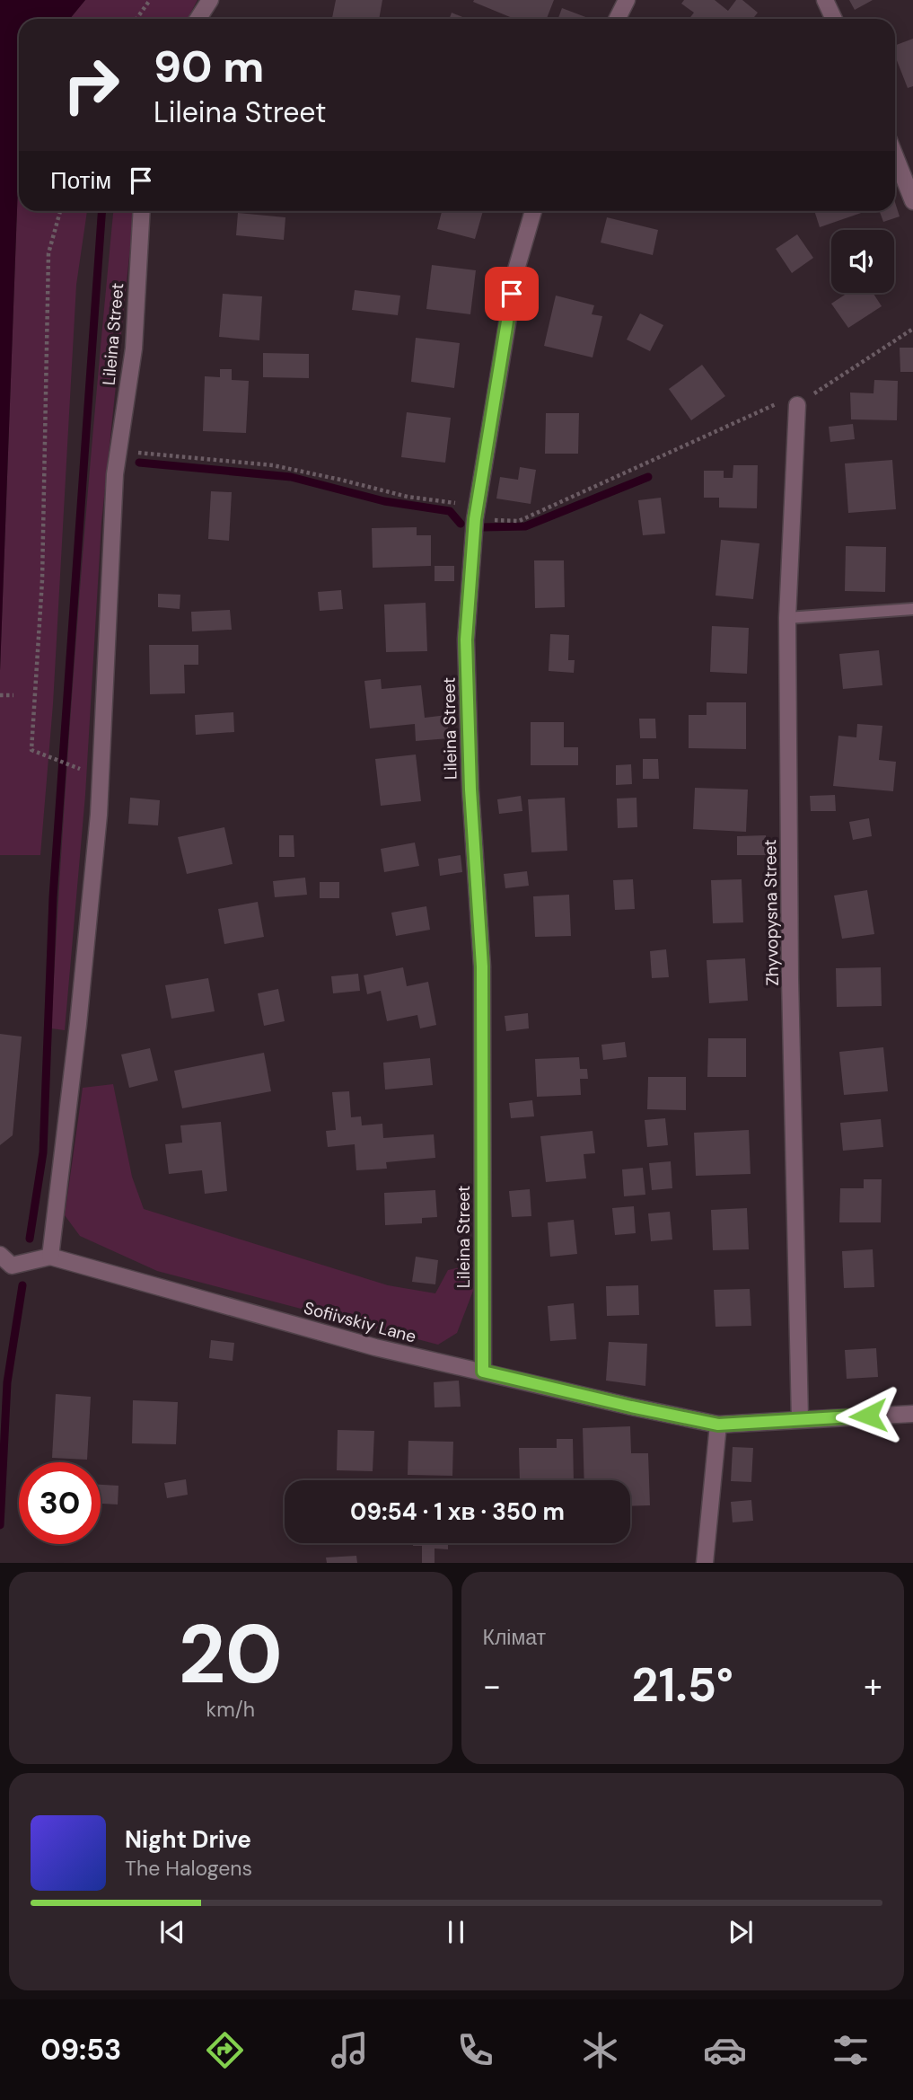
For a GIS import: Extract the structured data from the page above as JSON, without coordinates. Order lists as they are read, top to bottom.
{
  "streets": {
    "street": ["Lileina Street", "Zhyvopysna Street", "Sofiivskiy Lane"]
  },
  "crossings": [
    ["Lileina Street", "Sofiivskiy Lane"],
    ["Zhyvopysna Street", "Sofiivskiy Lane"]
  ],
  "page": {
    "turn": ["90 m", "Lileina Street"],
    "then": "Потім",
    "limit": "30",
    "trip": "09:54 · 1 хв · 350 m",
    "tile": [
      ["20", "km/h"],
      "Клімат"
    ],
    "heat": ["−", "21.5°", "+"],
    "song": ["Night Drive", "The Halogens"],
    "tabs": "09:53"
  }
}
